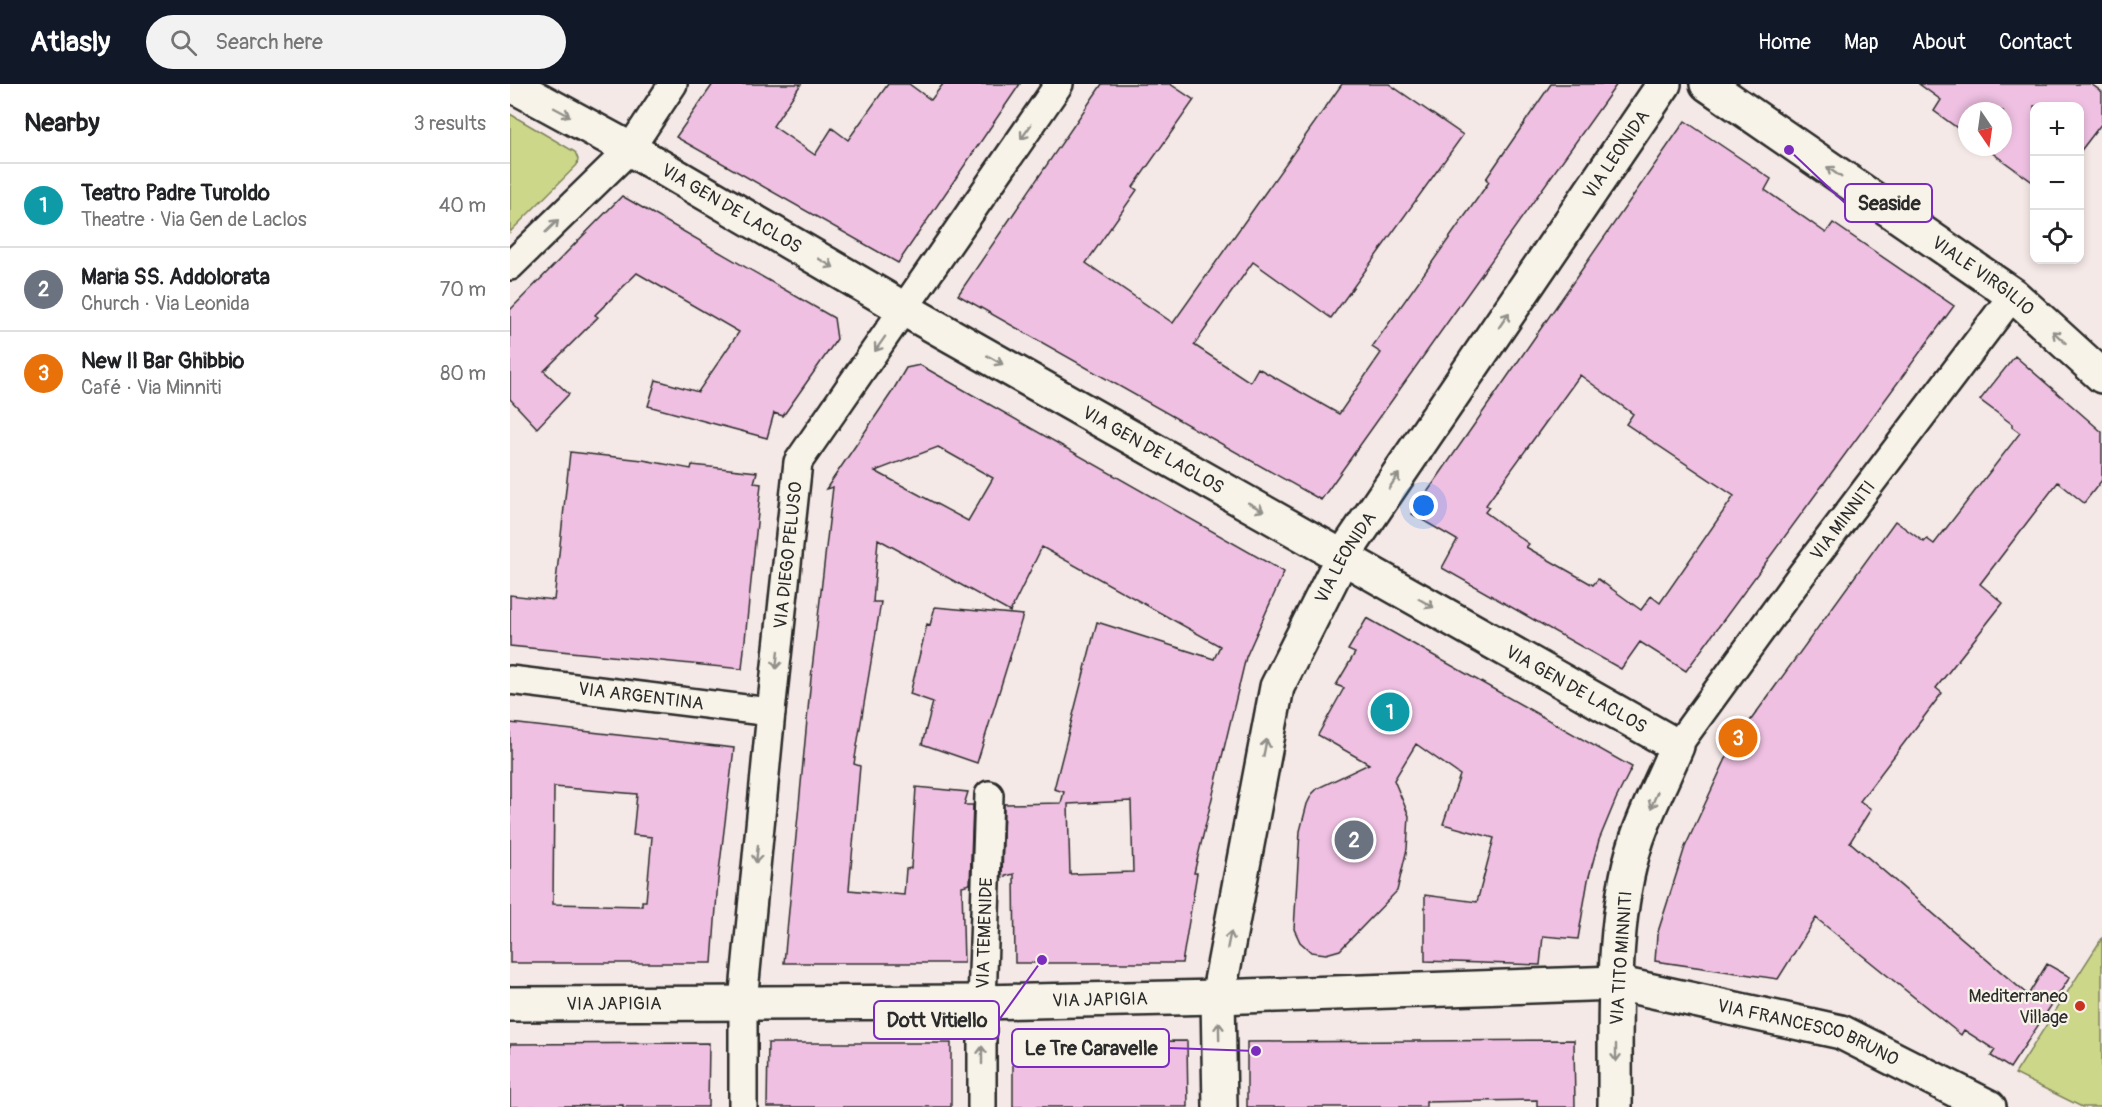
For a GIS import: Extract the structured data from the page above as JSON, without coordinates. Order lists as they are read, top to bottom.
{
  "streets": {
    "street": [
      "VIA LEONIDA",
      "VIA GEN DE LACLOS",
      "VIALE VIRGILIO",
      "VIA MINNITI",
      "VIA DIEGO PELUSO",
      "VIA ARGENTINA",
      "VIA TEMENIDE",
      "VIA TITO MINNITI",
      "VIA JAPIGIA",
      "VIA FRANCESCO BRUNO"
    ]
  },
  "crossings": [
    ["VIA LEONIDA", "VIA GEN DE LACLOS"],
    ["VIA LEONIDA", "VIA JAPIGIA"],
    ["VIA GEN DE LACLOS", "VIA MINNITI"],
    ["VIA GEN DE LACLOS", "VIA DIEGO PELUSO"],
    ["VIA GEN DE LACLOS", "VIA TITO MINNITI"],
    ["VIALE VIRGILIO", "VIA MINNITI"],
    ["VIA MINNITI", "VIA TITO MINNITI"],
    ["VIA DIEGO PELUSO", "VIA ARGENTINA"],
    ["VIA DIEGO PELUSO", "VIA JAPIGIA"],
    ["VIA TEMENIDE", "VIA JAPIGIA"],
    ["VIA TITO MINNITI", "VIA JAPIGIA"],
    ["VIA TITO MINNITI", "VIA FRANCESCO BRUNO"],
    ["VIA JAPIGIA", "VIA FRANCESCO BRUNO"]
  ],
  "one_way": [
    "VIA LEONIDA",
    "VIA GEN DE LACLOS",
    "VIALE VIRGILIO",
    "VIA DIEGO PELUSO",
    "VIA TITO MINNITI"
  ],
  "places": [
    "Seaside",
    "Dott Vitiello",
    "Mediterraneo Village",
    "Le Tre Caravelle"
  ],
  "north": "bottom",
  "page": {
    "header": "Atlasly",
    "search": "Search here",
    "nav": [
      "Home",
      "Map",
      "About",
      "Contact"
    ],
    "heading": ["Nearby", "3 results"],
    "map_buttons": ["+", "−"],
    "list": [
      {
        "mark": "1",
        "name": "Teatro Padre Turoldo",
        "note": "Theatre · Via Gen de Laclos",
        "value": "40 m"
      },
      {
        "mark": "2",
        "name": "Maria SS. Addolorata",
        "note": "Church · Via Leonida",
        "value": "70 m"
      },
      {
        "mark": "3",
        "name": "New Il Bar Ghibbio",
        "note": "Café · Via Minniti",
        "value": "80 m"
      }
    ],
    "pins": ["1", "3", "2"]
  }
}
